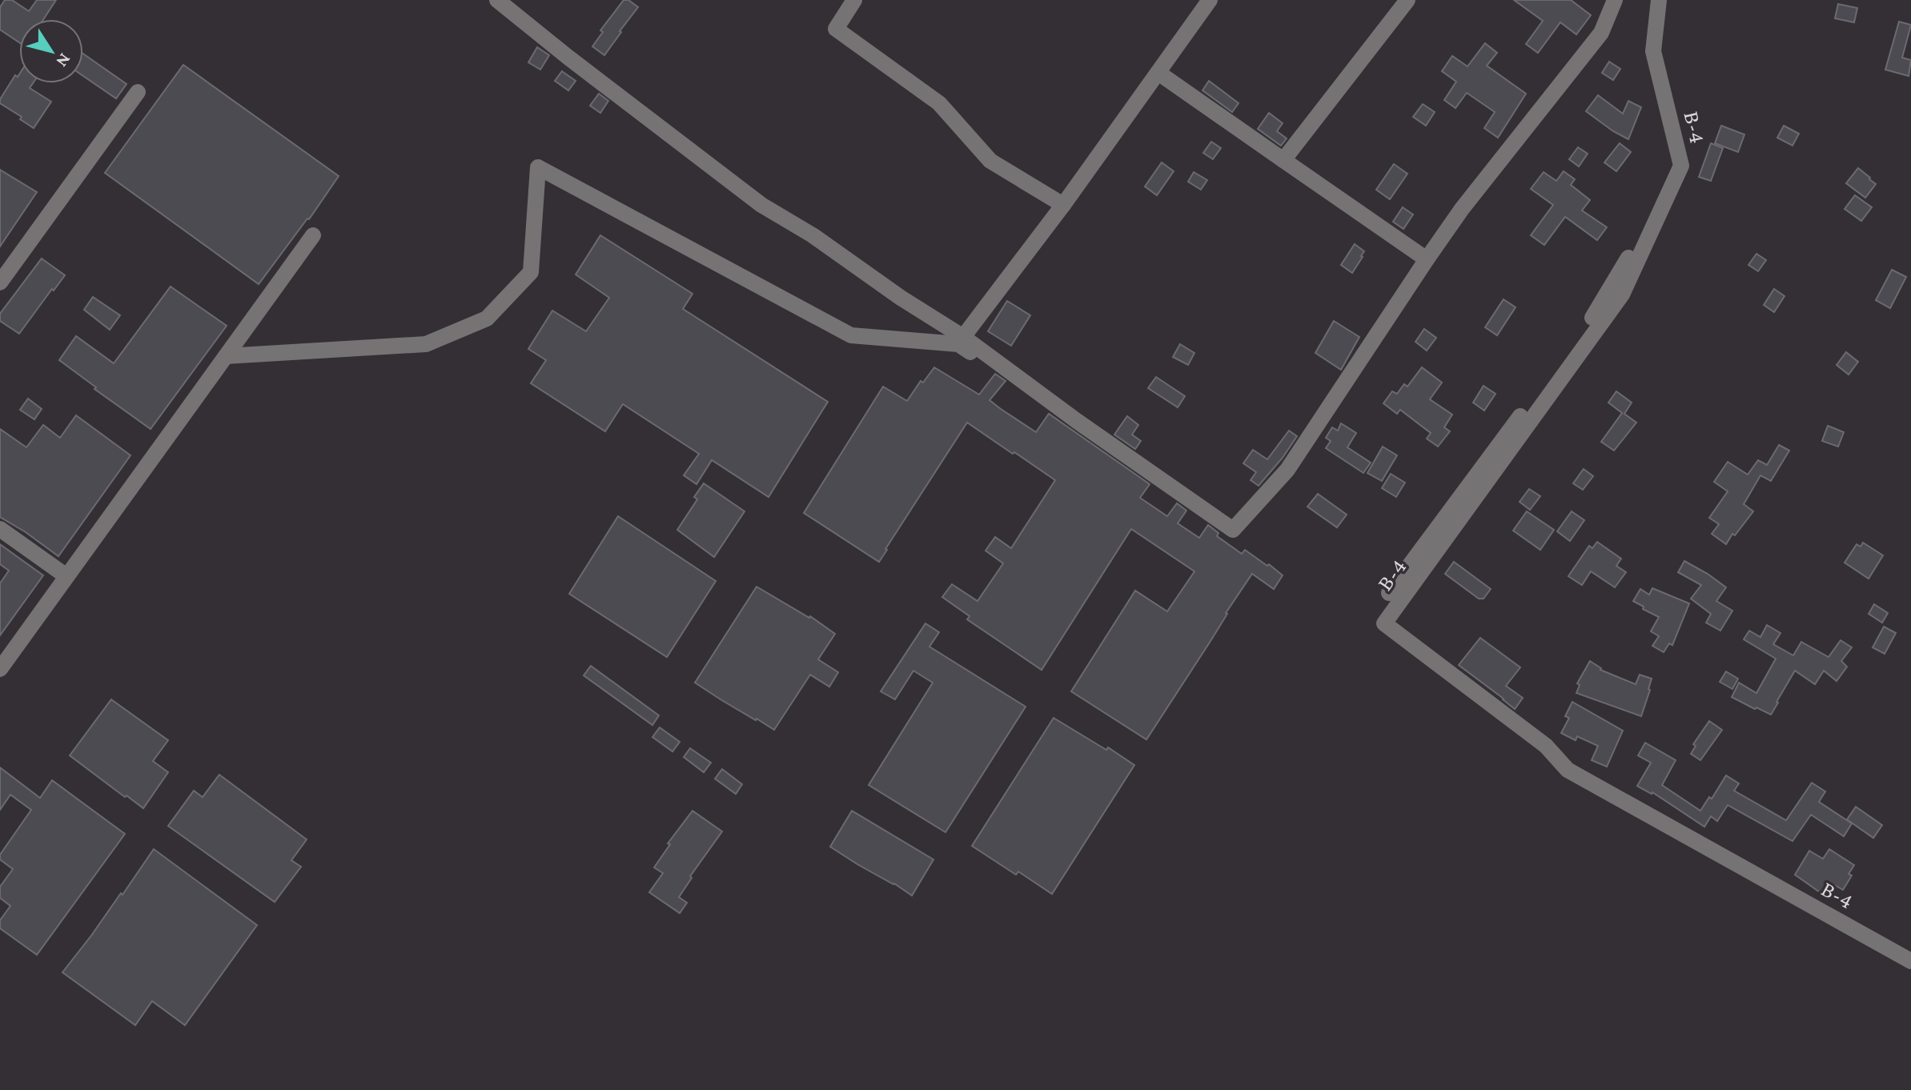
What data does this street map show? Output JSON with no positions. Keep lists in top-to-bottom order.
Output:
{
  "streets": {
    "street": ["B-4"]
  },
  "north": "bottom right"
}
